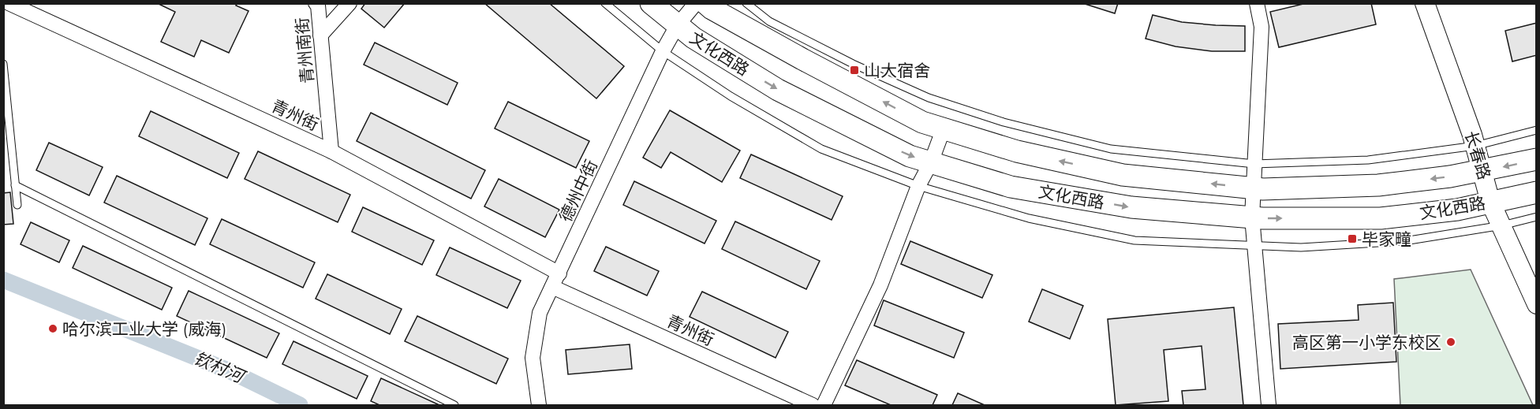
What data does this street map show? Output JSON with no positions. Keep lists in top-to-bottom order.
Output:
{
  "streets": {
    "main road": ["文化西路"],
    "street": [
      "青州南街",
      "青州街",
      "长春路",
      "德州中街"
    ]
  },
  "crossings": [
    ["青州南街", "青州街"],
    ["文化西路", "长春路"],
    ["文化西路", "德州中街"],
    ["青州街", "德州中街"]
  ],
  "water": ["钦村河"],
  "places": {
    "transit": ["山大宿舍", "毕家疃"],
    "other": ["哈尔滨工业大学 (威海)", "高区第一小学东校区"]
  }
}
